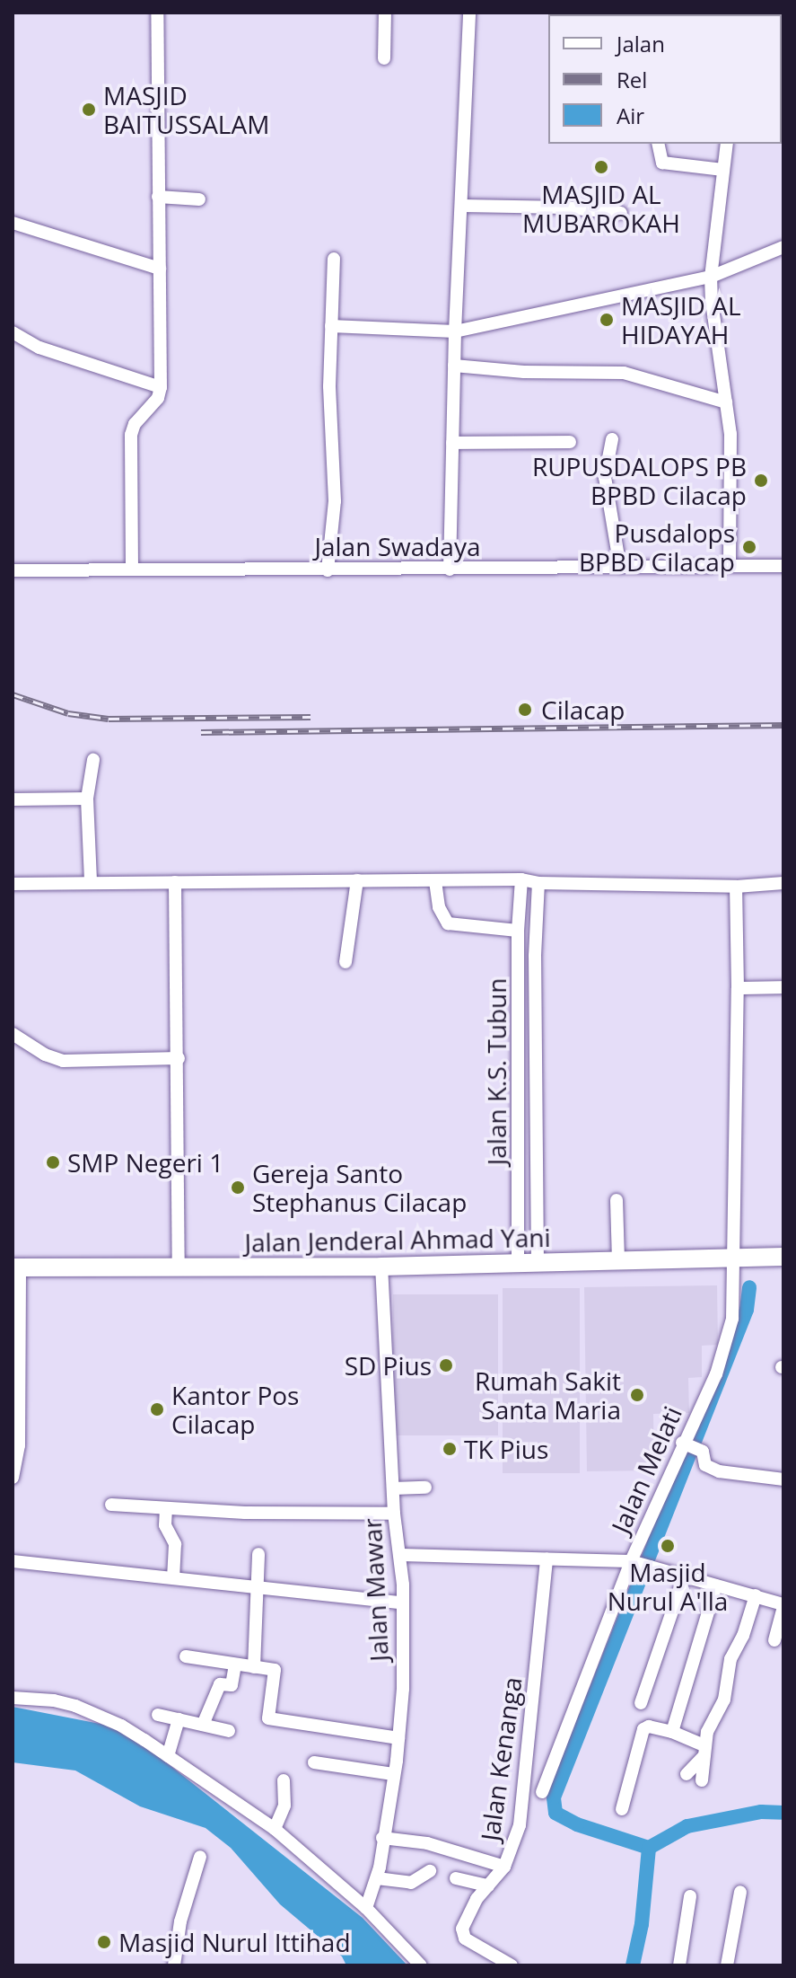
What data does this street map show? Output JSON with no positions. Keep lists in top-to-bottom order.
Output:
{
  "streets": {
    "main road": ["Jalan Jenderal Ahmad Yani"],
    "street": [
      "Jalan Swadaya",
      "Jalan K.S. Tubun",
      "Jalan Melati",
      "Jalan Mawar",
      "Jalan Kenanga"
    ]
  },
  "crossings": [
    ["Jalan K.S. Tubun", "Jalan Jenderal Ahmad Yani"],
    ["Jalan Jenderal Ahmad Yani", "Jalan Melati"],
    ["Jalan Jenderal Ahmad Yani", "Jalan Mawar"],
    ["Jalan Melati", "Jalan Mawar"],
    ["Jalan Melati", "Jalan Kenanga"]
  ],
  "places": [
    "MASJID BAITUSSALAM",
    "MASJID AL MUBAROKAH",
    "MASJID AL HIDAYAH",
    "RUPUSDALOPS PB BPBD Cilacap",
    "Pusdalops BPBD Cilacap",
    "Cilacap",
    "SMP Negeri 1",
    "Gereja Santo Stephanus Cilacap",
    "SD Pius",
    "Rumah Sakit Santa Maria",
    "Kantor Pos Cilacap",
    "TK Pius",
    "Masjid Nurul A'lla",
    "Masjid Nurul Ittihad"
  ],
  "legend": ["Jalan", "Rel", "Air"]
}
